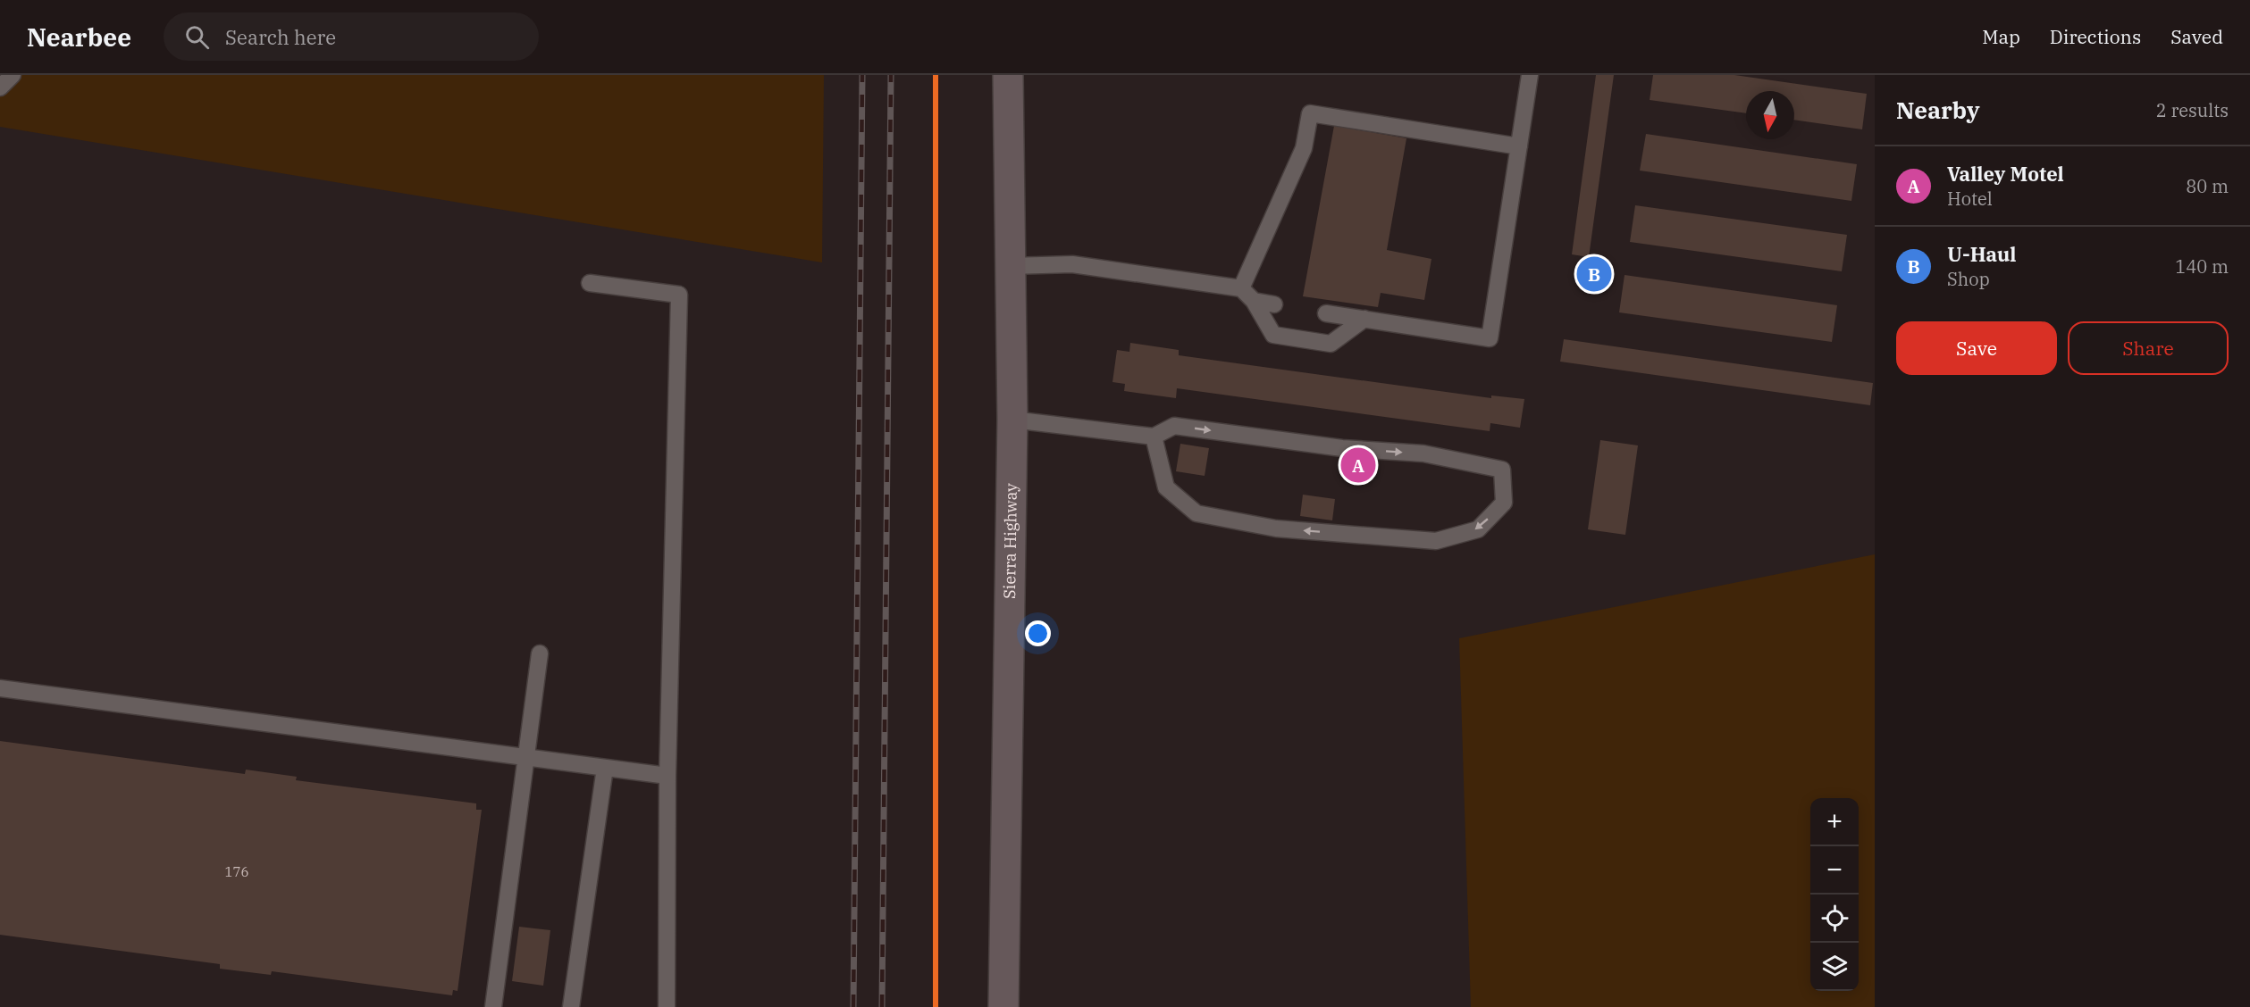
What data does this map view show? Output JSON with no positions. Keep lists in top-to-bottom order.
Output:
{
  "streets": {
    "main road": ["Sierra Highway"]
  },
  "house_numbers": ["176"],
  "north": "bottom",
  "page": {
    "header": "Nearbee",
    "search": "Search here",
    "nav": ["Map", "Directions", "Saved"],
    "heading": ["Nearby", "2 results"],
    "list": [
      {
        "mark": "A",
        "name": "Valley Motel",
        "note": "Hotel",
        "value": "80 m"
      },
      {
        "mark": "B",
        "name": "U-Haul",
        "note": "Shop",
        "value": "140 m"
      }
    ],
    "pins": ["B", "A"],
    "buttons": ["Save", "Share"],
    "map_buttons": ["+", "−"]
  }
}
